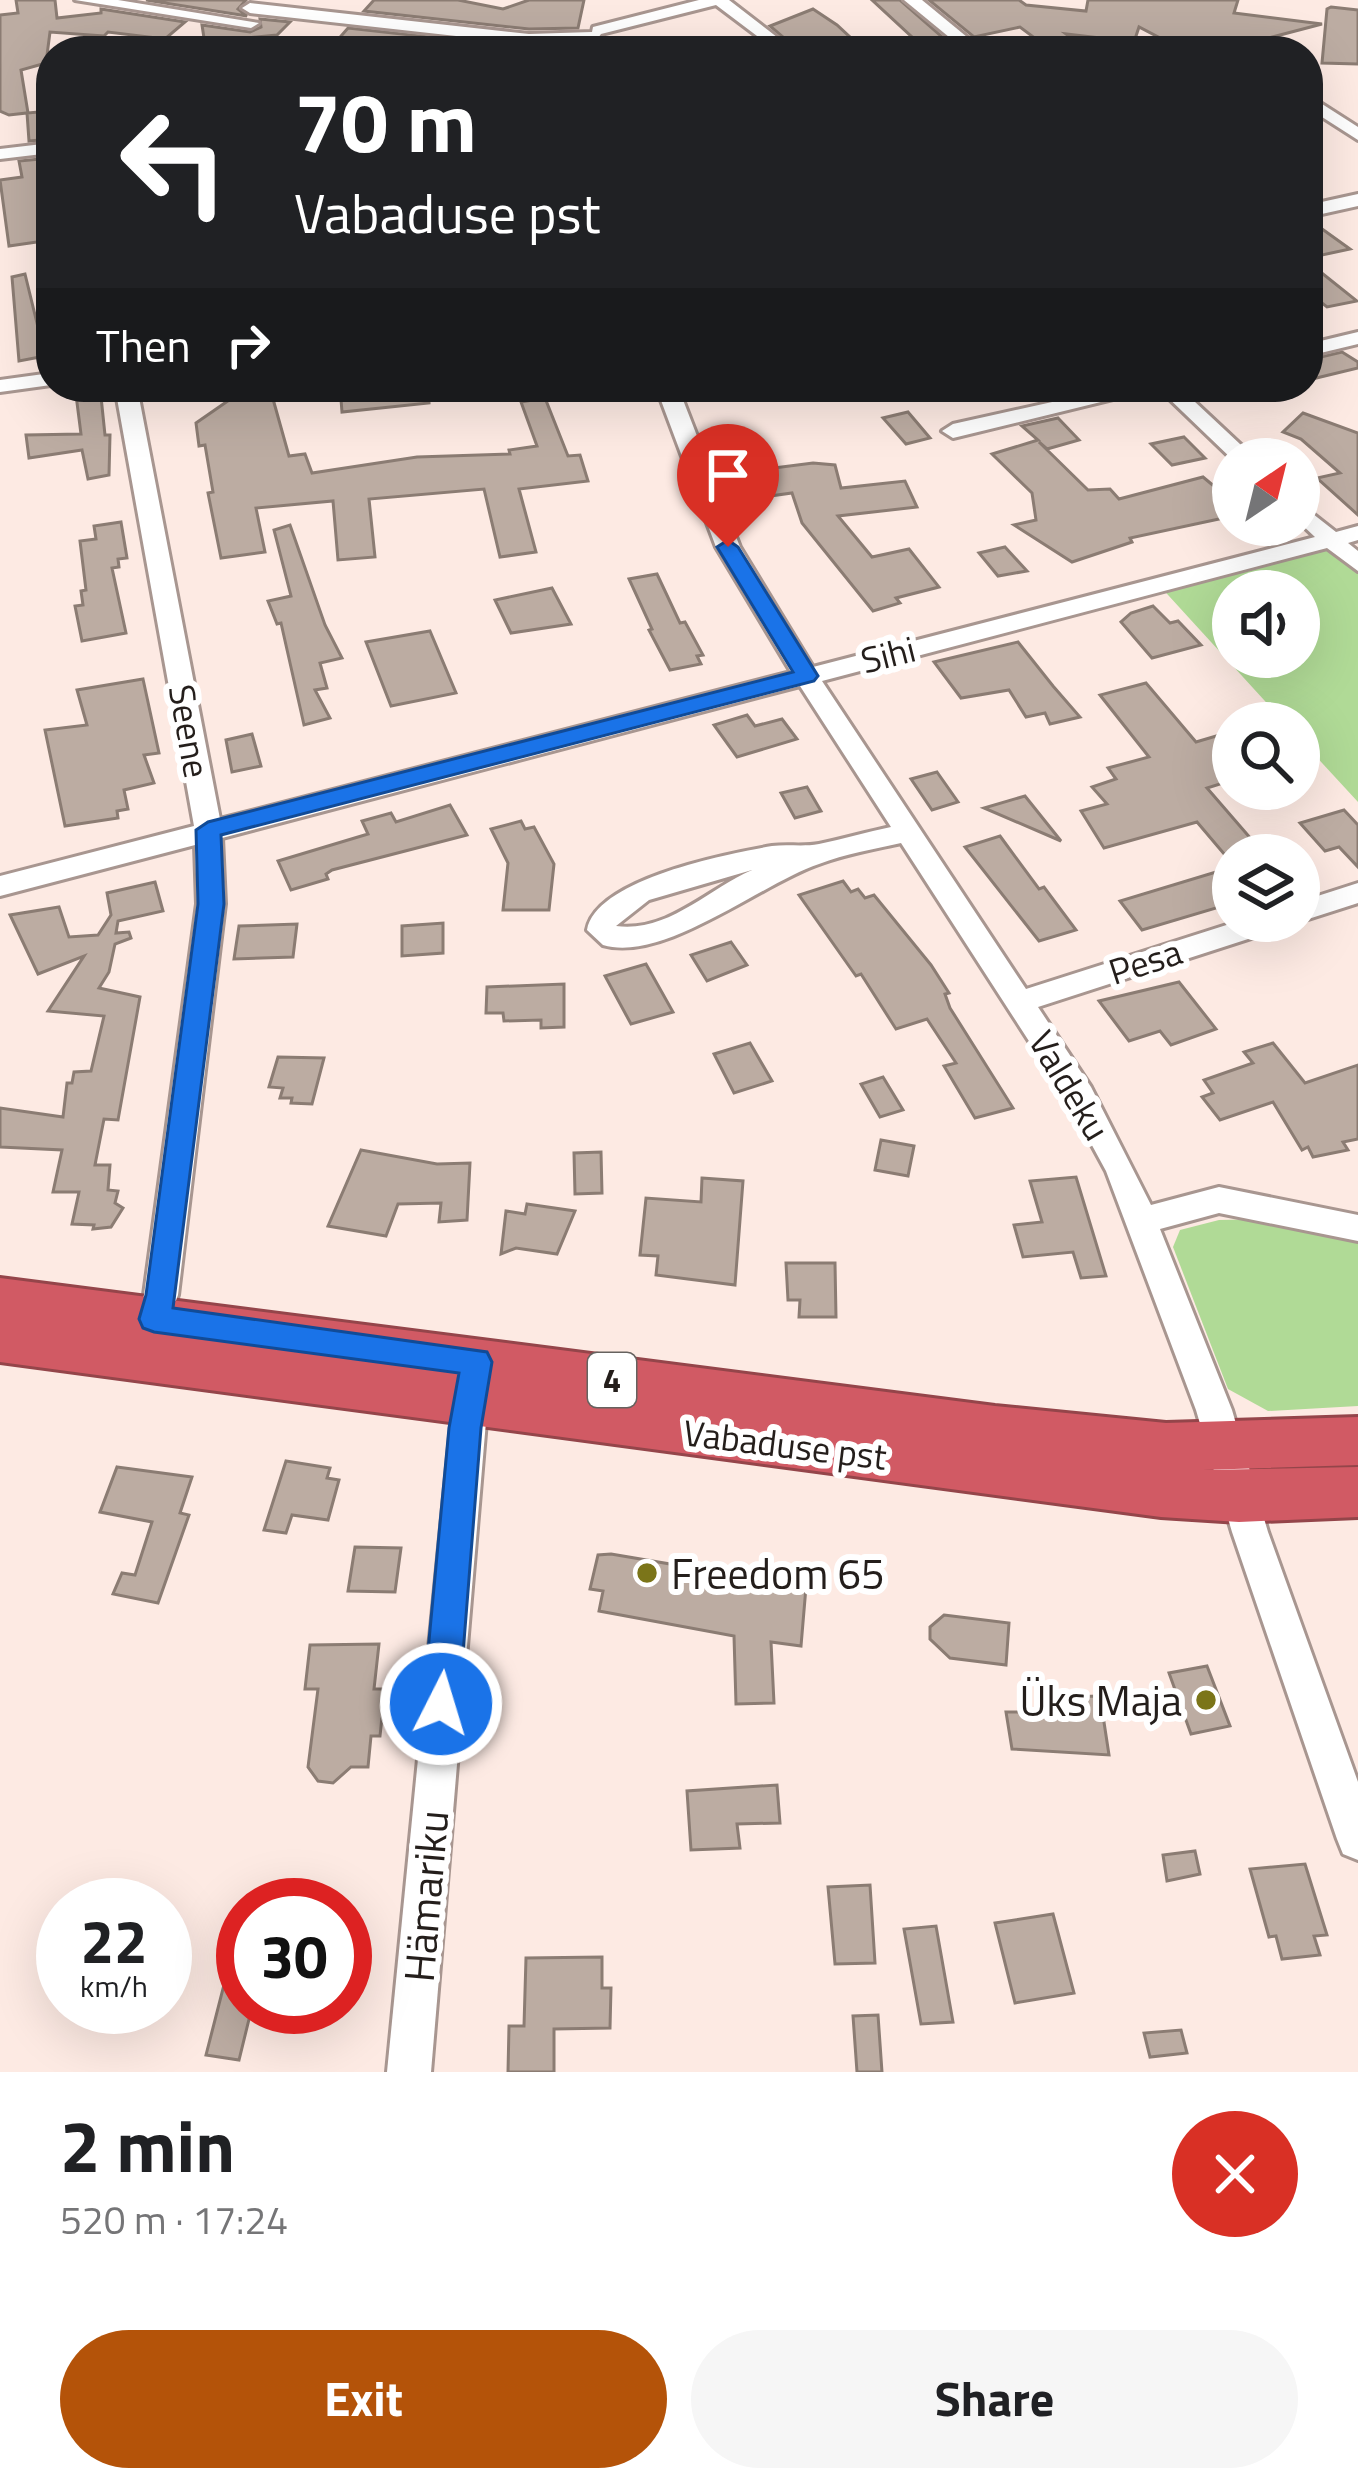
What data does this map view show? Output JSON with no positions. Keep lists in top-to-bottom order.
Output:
{
  "streets": {
    "highway": ["4", "Vabaduse pst"],
    "street": [
      "Sihi",
      "Seene",
      "Pesa",
      "Valdeku",
      "Hämariku"
    ]
  },
  "crossings": [
    ["Sihi", "Seene"],
    ["Sihi", "Valdeku"],
    ["Seene", "Vabaduse pst"],
    ["Pesa", "Valdeku"],
    ["Valdeku", "Vabaduse pst"],
    ["Vabaduse pst", "Hämariku"]
  ],
  "places": ["Freedom 65", "Üks Maja"],
  "north": "top right",
  "page": {
    "turn": ["70 m", "Vabaduse pst"],
    "then": "Then",
    "speed": "22 km/h",
    "limit": "30",
    "heading": ["2 min", "520 m · 17:24"],
    "buttons": ["Exit", "Share"]
  }
}
